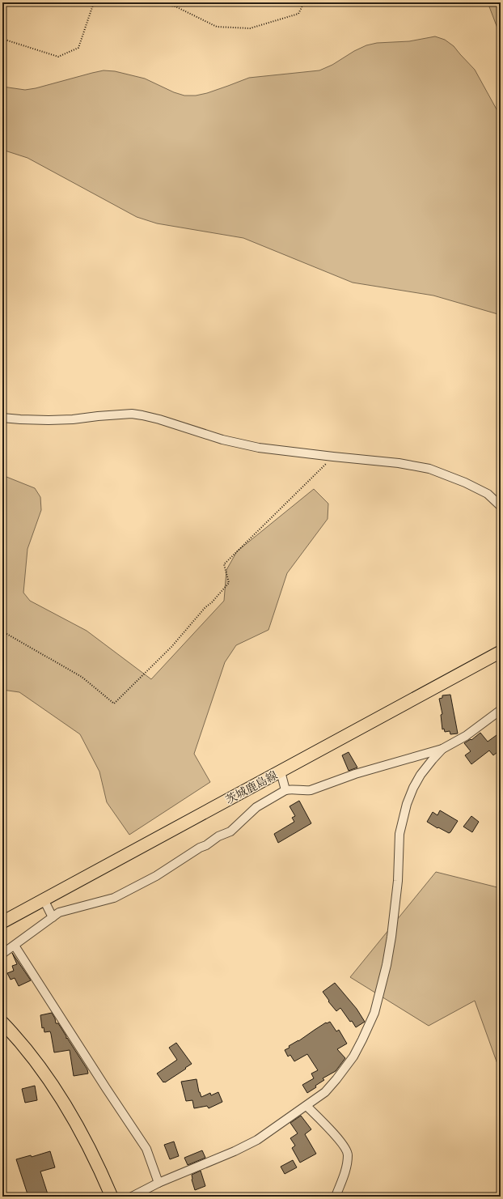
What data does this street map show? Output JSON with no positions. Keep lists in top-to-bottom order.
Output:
{
  "streets": {
    "main road": ["茨城鹿島線"]
  }
}
